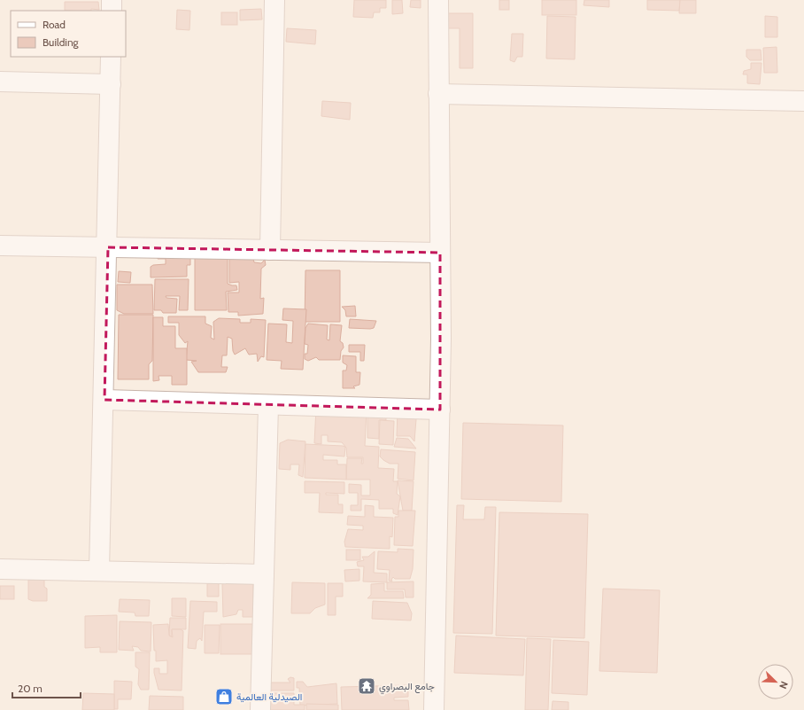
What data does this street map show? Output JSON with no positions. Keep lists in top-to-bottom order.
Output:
{
  "places": {
    "temple": ["جامع البصراوي"],
    "shop": ["الصيدلية العالمية"]
  },
  "legend": ["Road", "Building"],
  "scale_bar": "20 m",
  "north": "bottom right"
}
